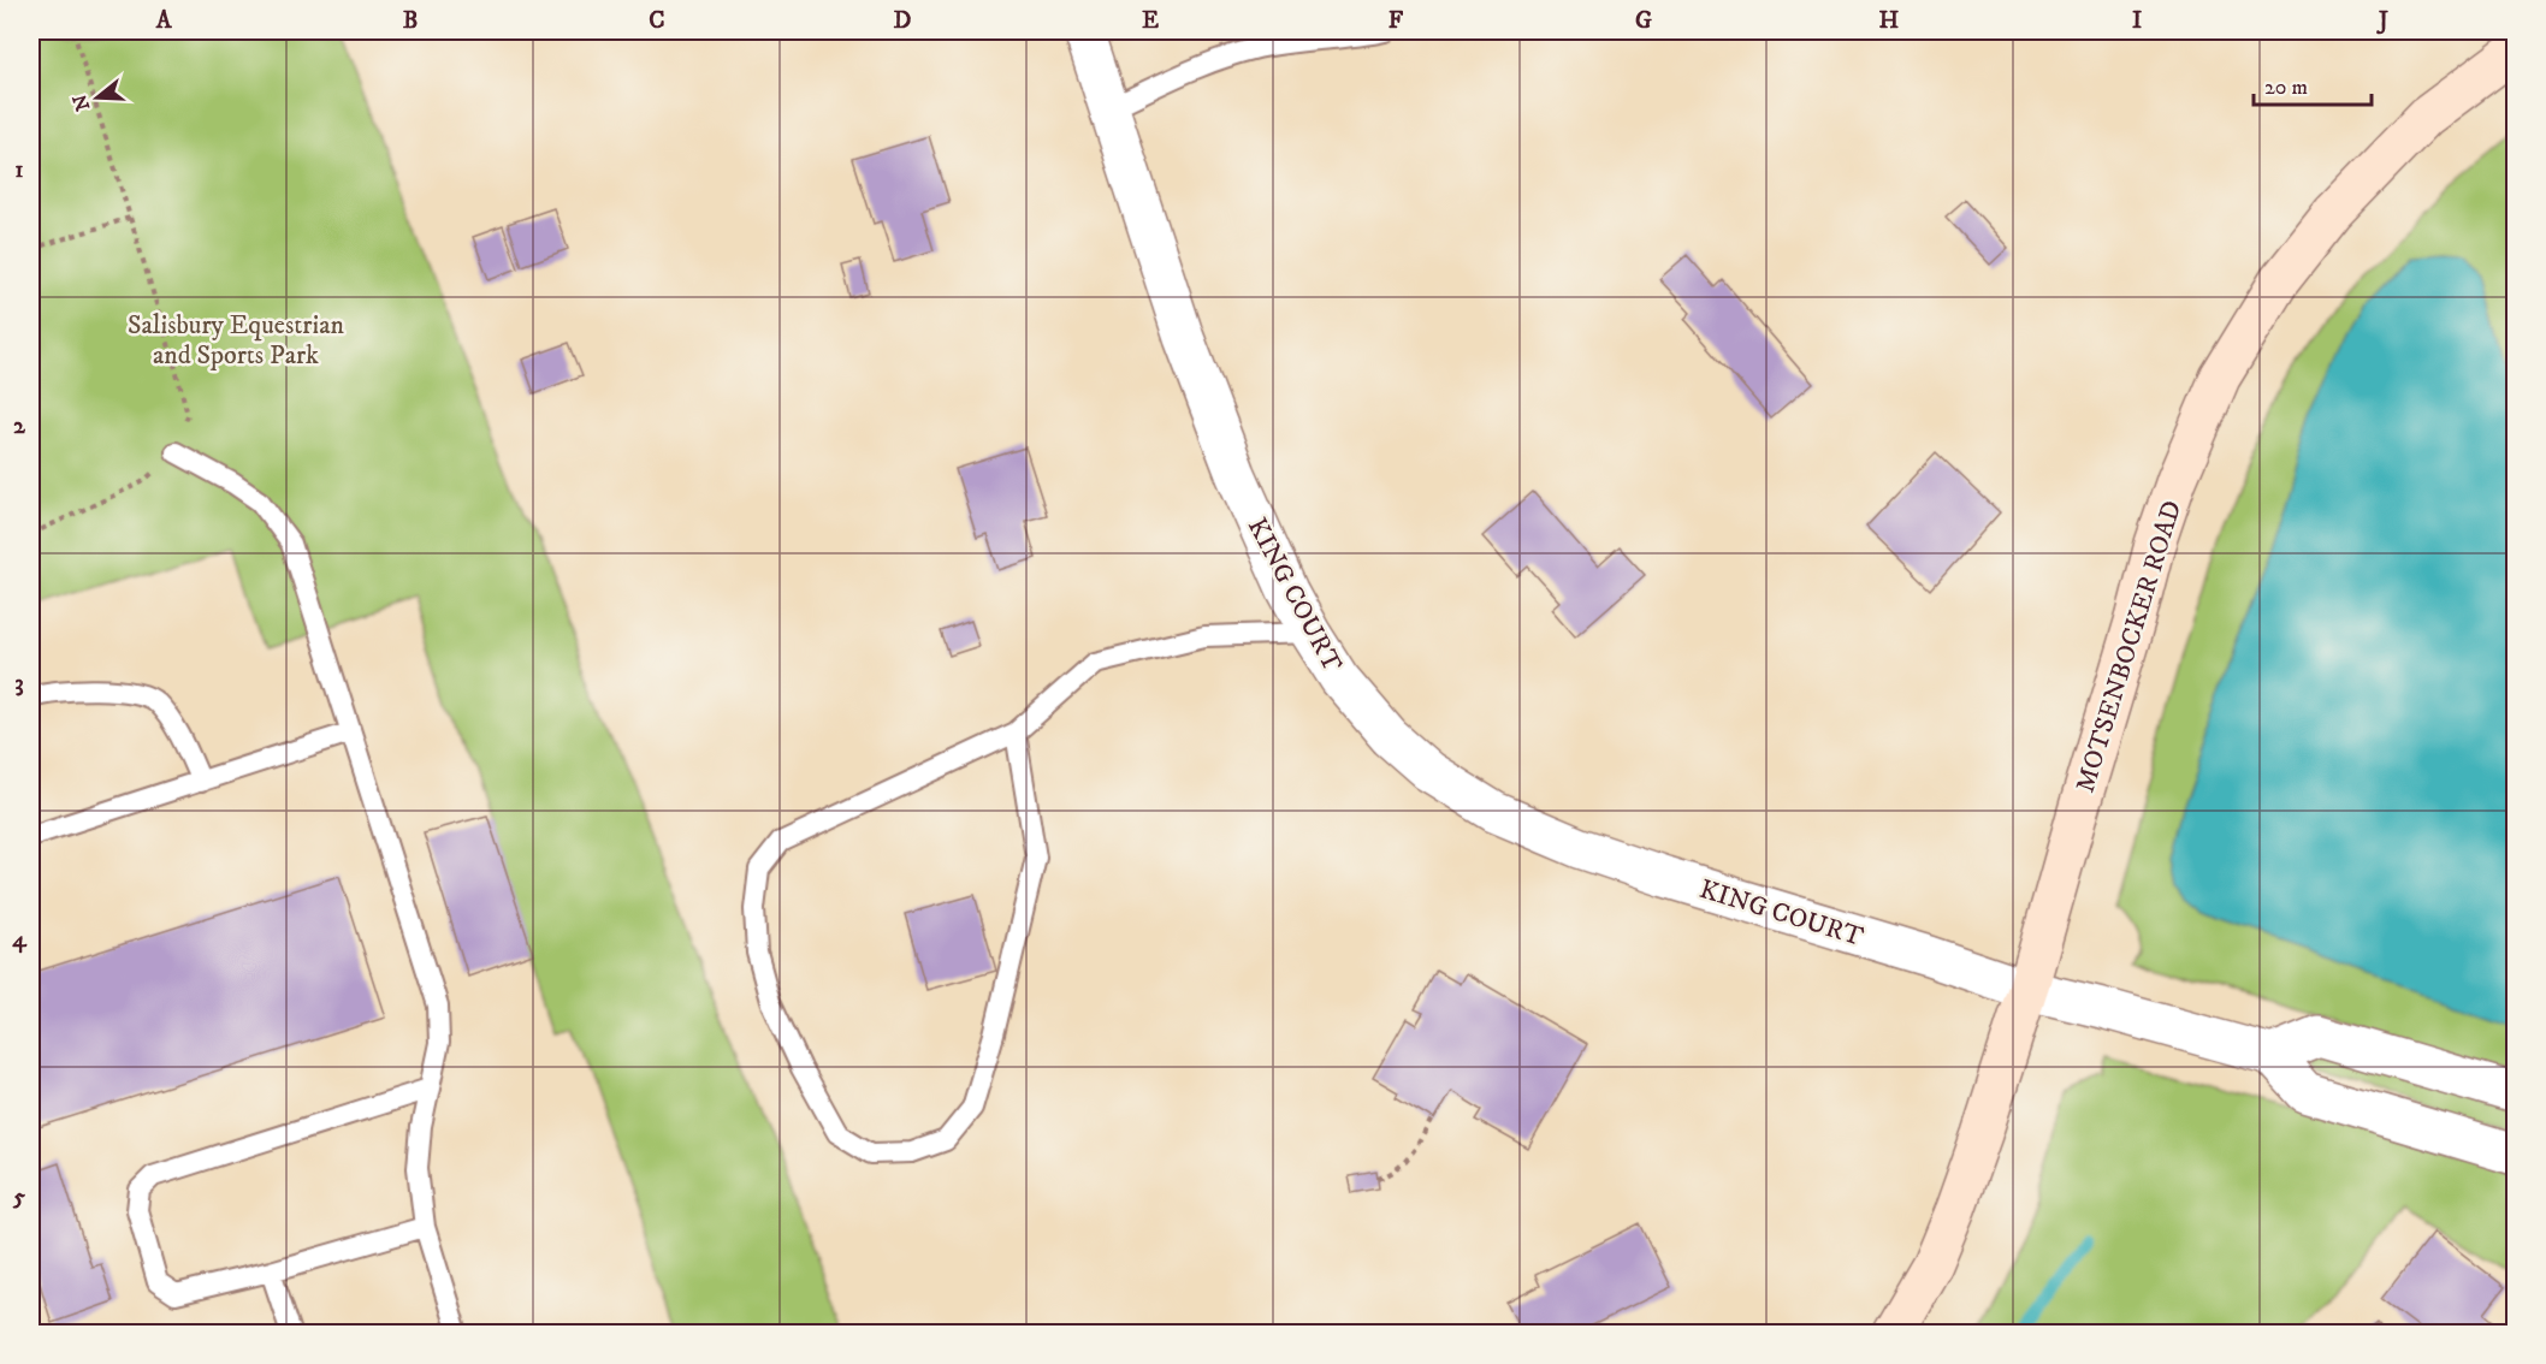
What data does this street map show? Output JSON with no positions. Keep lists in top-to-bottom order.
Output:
{
  "streets": {
    "main road": ["MOTSENBOCKER ROAD"],
    "street": ["KING COURT"]
  },
  "crossings": [
    ["KING COURT", "MOTSENBOCKER ROAD"]
  ],
  "parks": ["Salisbury Equestrian and Sports Park"],
  "scale_bar": "20 m",
  "north": "left",
  "grid": {
    "columns": [
      "A",
      "B",
      "C",
      "D",
      "E",
      "F",
      "G",
      "H",
      "I",
      "J"
    ],
    "rows": [
      "1",
      "2",
      "3",
      "4",
      "5"
    ]
  }
}
